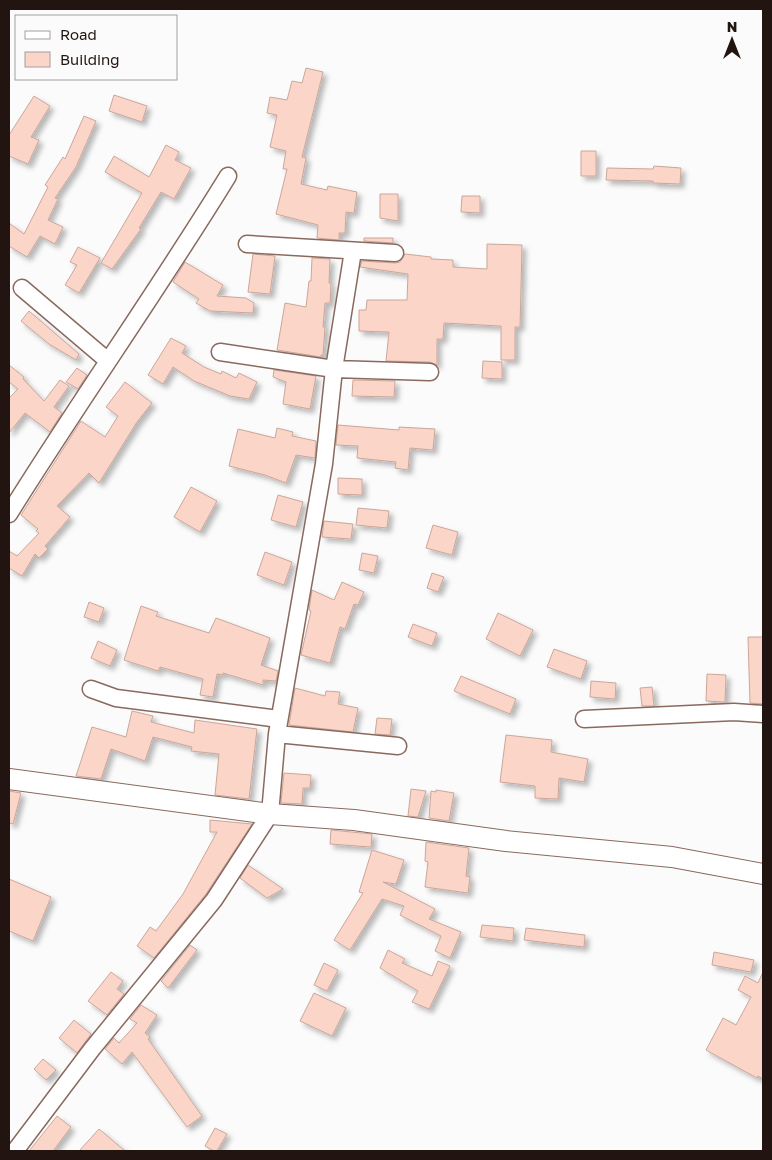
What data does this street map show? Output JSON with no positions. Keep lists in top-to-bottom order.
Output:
{
  "legend": ["Road", "Building"],
  "north": "top"
}
